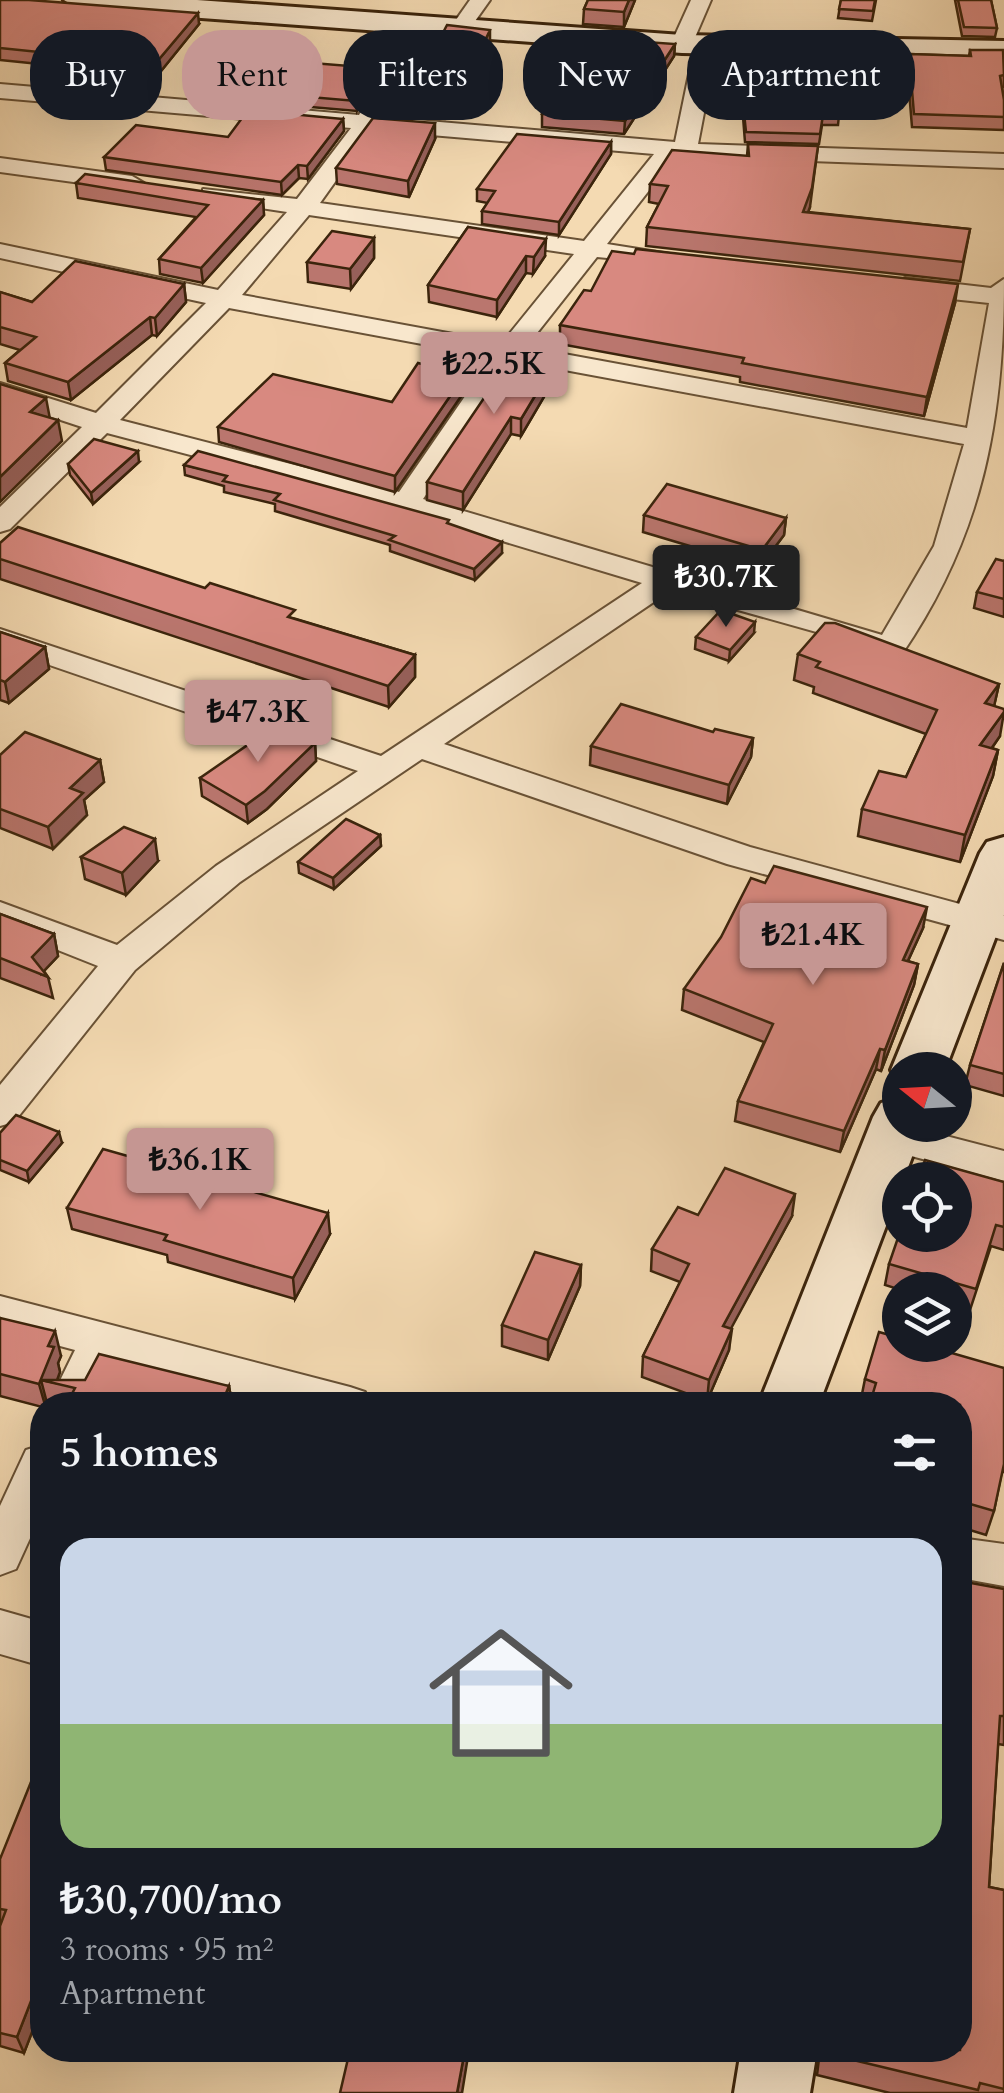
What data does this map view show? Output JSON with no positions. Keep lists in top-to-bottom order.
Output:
{
  "north": "left",
  "page": {
    "chip": [
      "Buy",
      "Rent",
      "Filters",
      "New",
      "Apartment"
    ],
    "price": [
      "₺22.5K",
      "₺30.7K",
      "₺47.3K",
      "₺21.4K",
      "₺36.1K"
    ],
    "heading": "5 homes",
    "list": [
      {
        "name": "₺30,700/mo",
        "note": "3 rooms · 95 m² · Apartment"
      }
    ]
  }
}
